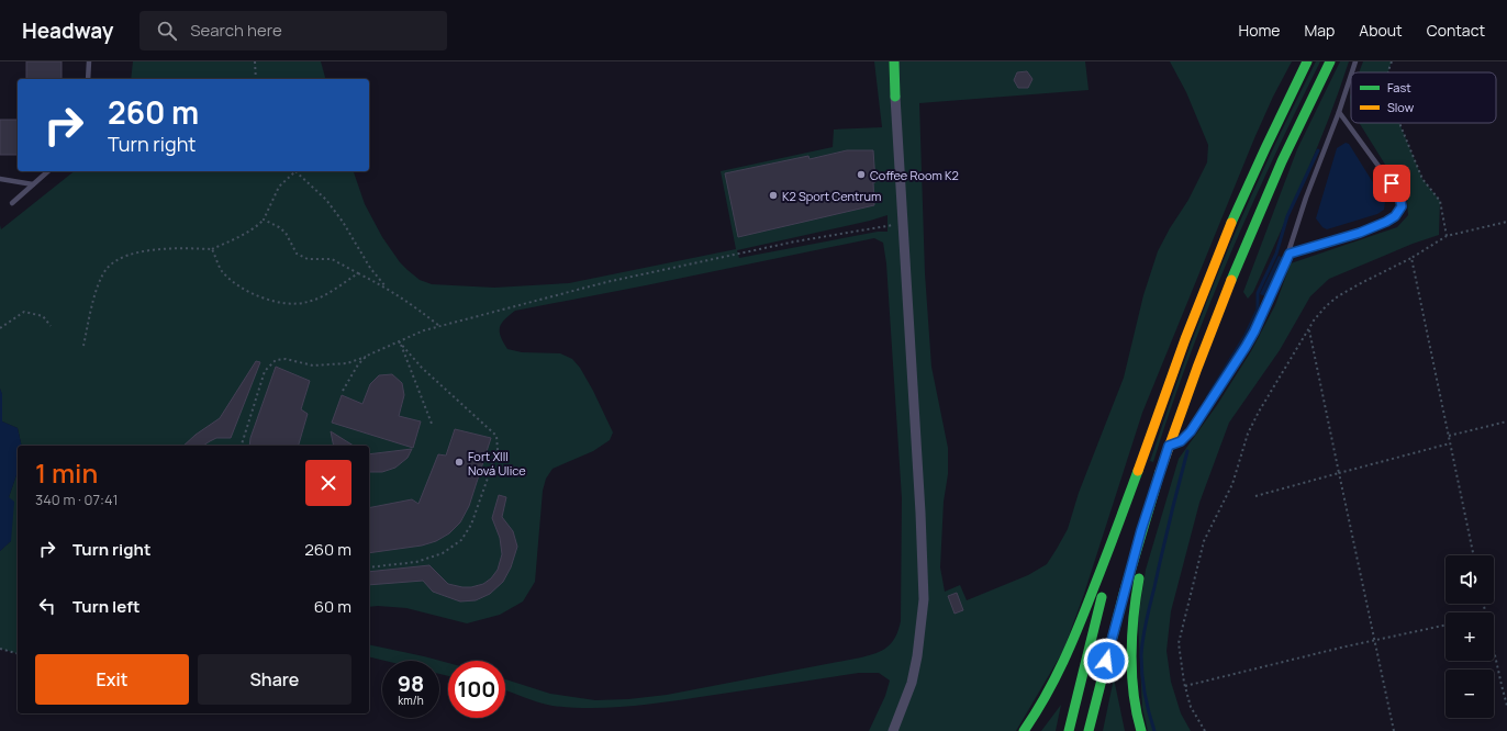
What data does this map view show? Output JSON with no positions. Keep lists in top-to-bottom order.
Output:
{
  "places": ["Coffee Room K2", "K2 Sport Centrum", "Fort XIII Nová Ulice"],
  "legend": ["Fast", "Slow"],
  "page": {
    "header": "Headway",
    "search": "Search here",
    "nav": [
      "Home",
      "Map",
      "About",
      "Contact"
    ],
    "turn": ["260 m", "Turn right"],
    "heading": ["1 min", "340 m · 07:41"],
    "list": [
      {
        "name": "Turn right",
        "value": "260 m"
      },
      {
        "name": "Turn left",
        "value": "60 m"
      }
    ],
    "map_buttons": ["+", "−"],
    "buttons": ["Exit", "Share"],
    "speed": "98 km/h",
    "limit": "100"
  }
}
